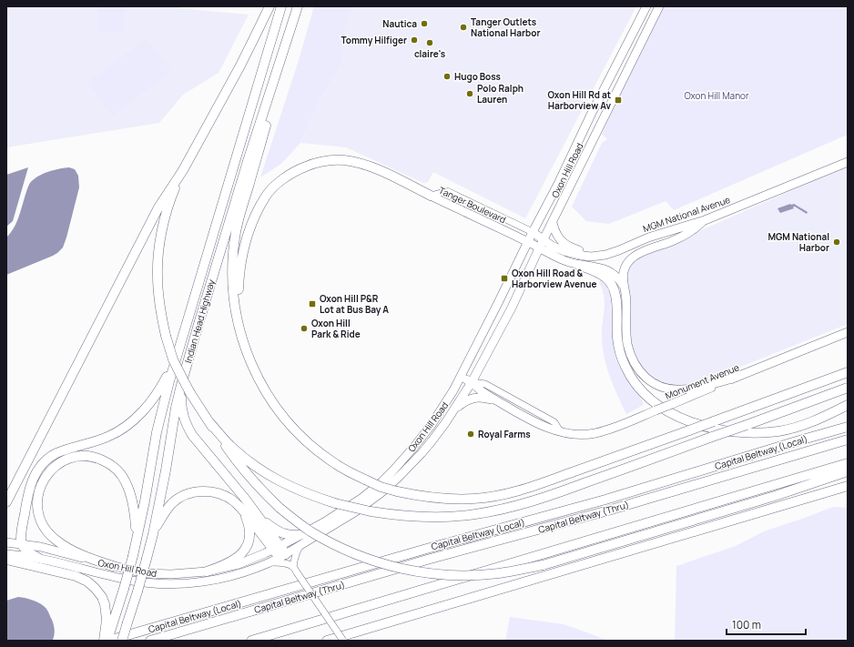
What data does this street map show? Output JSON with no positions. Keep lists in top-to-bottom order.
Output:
{
  "streets": {
    "highway": ["Indian Head Highway", "Capital Beltway (Local)", "Capital Beltway (Thru)"],
    "main road": [
      "Oxon Hill Road",
      "Tanger Boulevard",
      "MGM National Avenue",
      "Monument Avenue"
    ]
  },
  "crossings": [
    ["Oxon Hill Road", "Tanger Boulevard"],
    ["Oxon Hill Road", "MGM National Avenue"],
    ["Oxon Hill Road", "Monument Avenue"],
    ["Tanger Boulevard", "MGM National Avenue"],
    ["Indian Head Highway", "Capital Beltway (Local)"]
  ],
  "parks": ["Oxon Hill Manor"],
  "places": {
    "other": [
      "Nautica",
      "Tanger Outlets National Harbor",
      "Tommy Hilfiger",
      "claire's",
      "Hugo Boss",
      "Polo Ralph Lauren",
      "MGM National Harbor",
      "Oxon Hill Park & Ride",
      "Royal Farms"
    ],
    "transit": ["Oxon Hill Rd at Harborview Av", "Oxon Hill Road & Harborview Avenue", "Oxon Hill P&R Lot at Bus Bay A"]
  },
  "scale_bar": "100 m"
}
